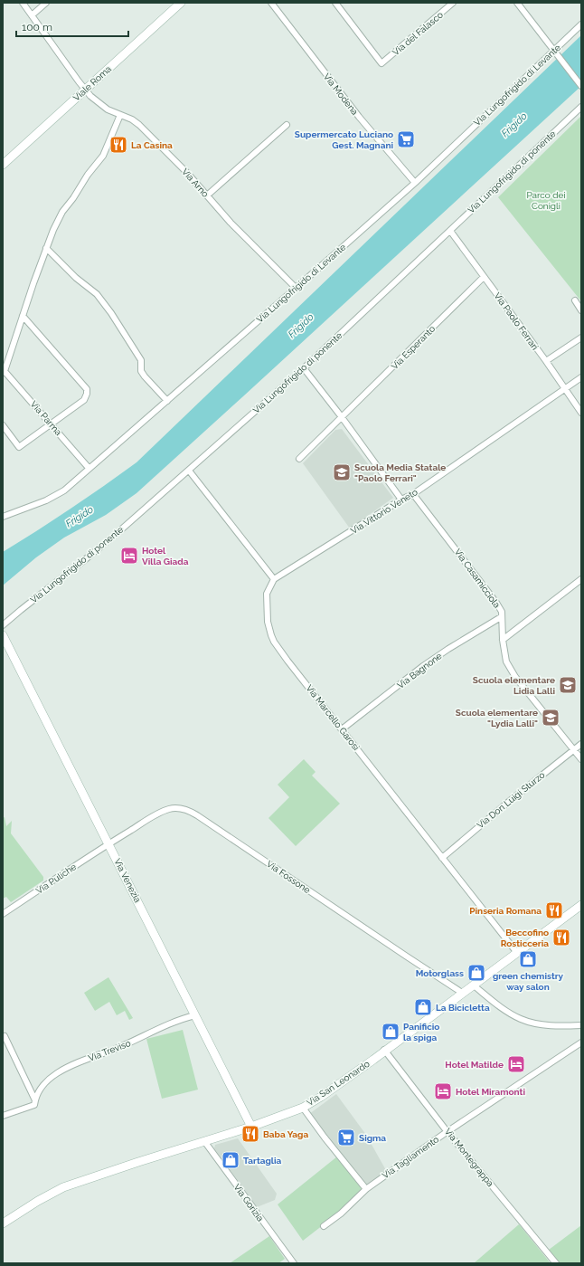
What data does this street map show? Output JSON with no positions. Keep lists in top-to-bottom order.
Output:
{
  "streets": {
    "main road": ["Viale Roma", "Via Venezia", "Via San Leonardo"],
    "street": [
      "Via del Falasco",
      "Via Lungofrigido di Levante",
      "Via Modena",
      "Via Lungofrigido di ponente",
      "Via Arno",
      "Via Paolo Ferrari",
      "Via Esperanto",
      "Via Parma",
      "Via Vittorio Veneto",
      "Via Casamicciola",
      "Via Bagnone",
      "Via Marcello Garosi",
      "Via Don Luigi Sturzo",
      "Via Fossone",
      "Via Puliche",
      "Via Treviso",
      "Via Tagliamento",
      "Via Montegrappa",
      "Via Gorizia"
    ]
  },
  "crossings": [
    ["Viale Roma", "Via Arno"],
    ["Via Lungofrigido di Levante", "Via Modena"],
    ["Via Lungofrigido di Levante", "Via Arno"],
    ["Via Lungofrigido di Levante", "Via Parma"],
    ["Via Lungofrigido di ponente", "Via Paolo Ferrari"],
    ["Via Paolo Ferrari", "Via Esperanto"],
    ["Via Paolo Ferrari", "Via Vittorio Veneto"],
    ["Via Vittorio Veneto", "Via Casamicciola"],
    ["Via Vittorio Veneto", "Via Marcello Garosi"],
    ["Via Casamicciola", "Via Bagnone"],
    ["Via Casamicciola", "Via Don Luigi Sturzo"],
    ["Via Bagnone", "Via Marcello Garosi"],
    ["Via Marcello Garosi", "Via Don Luigi Sturzo"],
    ["Via Marcello Garosi", "Via San Leonardo"],
    ["Via Fossone", "Via Puliche"],
    ["Via Fossone", "Via Venezia"],
    ["Via Fossone", "Via San Leonardo"],
    ["Via Puliche", "Via Venezia"],
    ["Via Venezia", "Via Treviso"],
    ["Via Venezia", "Via San Leonardo"],
    ["Via San Leonardo", "Via Montegrappa"],
    ["Via San Leonardo", "Via Gorizia"],
    ["Via Tagliamento", "Via Montegrappa"]
  ],
  "water": ["Frigido"],
  "parks": ["Parco dei Conigli"],
  "places": {
    "supermarket": ["Supermercato Luciano Gest. Magnani", "Sigma"],
    "restaurant": [
      "La Casina",
      "Pinseria Romana",
      "Beccofino Rosticceria",
      "Baba Yaga"
    ],
    "school or university": ["Scuola Media Statale \"Paolo Ferrari\"", "Scuola elementare Lidia Lalli", "Scuola elementare \"Lydia Lalli\""],
    "hotel": ["Hotel Villa Giada", "Hotel Matilde", "Hotel Miramonti"],
    "shop": [
      "green chemistry way salon",
      "Motorglass",
      "La Bicicletta",
      "Panificio la spiga",
      "Tartaglia"
    ]
  },
  "scale_bar": "100 m"
}
